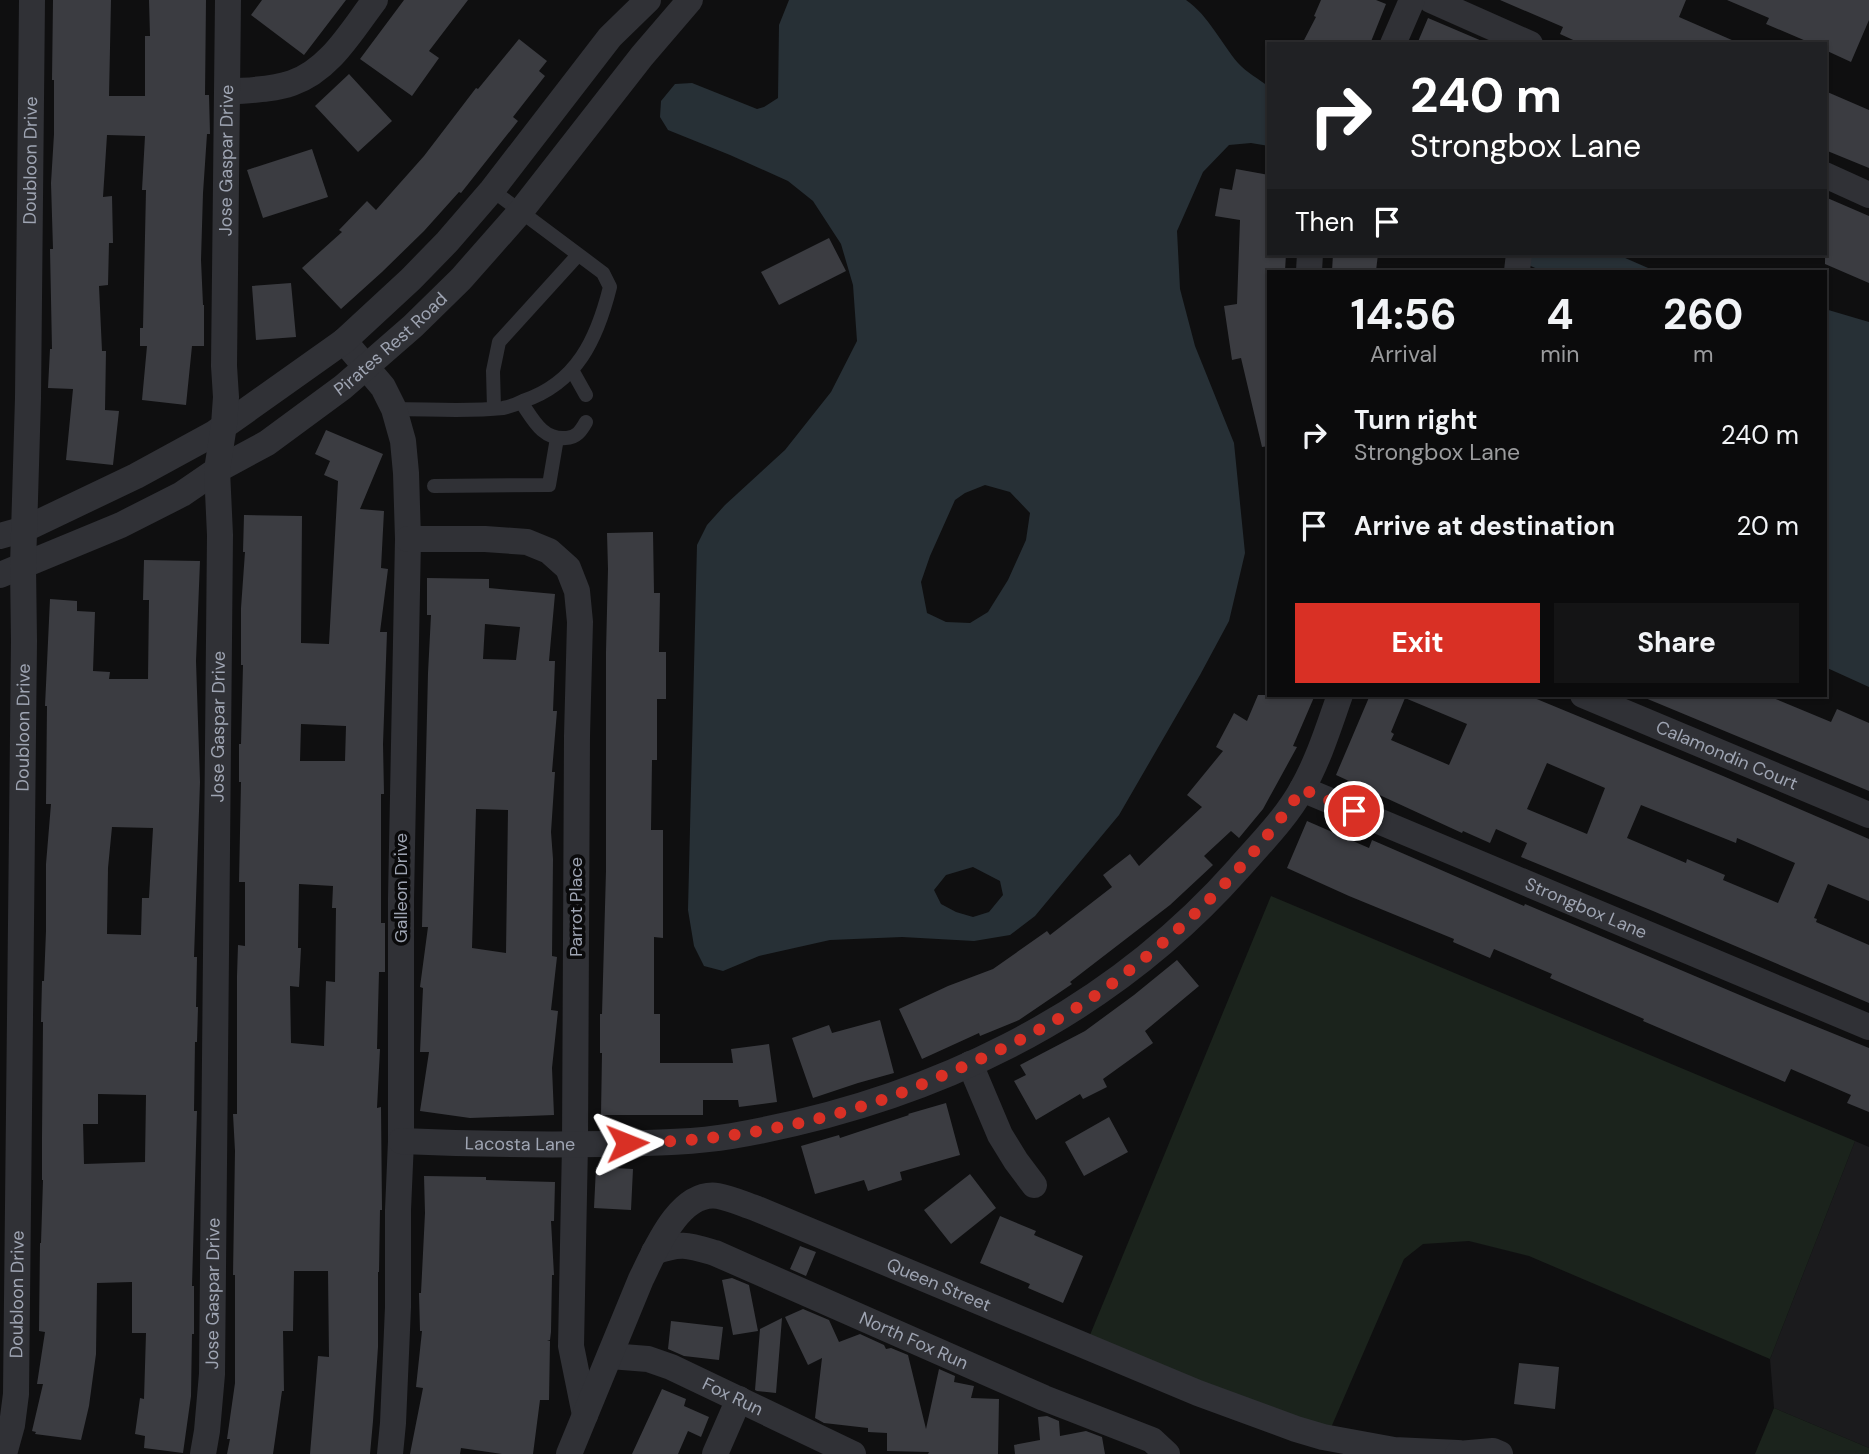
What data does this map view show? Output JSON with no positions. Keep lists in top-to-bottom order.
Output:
{
  "streets": {
    "street": [
      "Doubloon Drive",
      "Jose Gaspar Drive",
      "Pirates Rest Road",
      "Calamondin Court",
      "Galleon Drive",
      "Parrot Place",
      "Strongbox Lane",
      "Lacosta Lane",
      "Queen Street",
      "North Fox Run",
      "Fox Run"
    ]
  },
  "crossings": [
    ["Doubloon Drive", "Pirates Rest Road"],
    ["Jose Gaspar Drive", "Pirates Rest Road"],
    ["Pirates Rest Road", "Galleon Drive"],
    ["Galleon Drive", "Parrot Place"],
    ["Galleon Drive", "Lacosta Lane"],
    ["Parrot Place", "Lacosta Lane"],
    ["Parrot Place", "Queen Street"],
    ["Strongbox Lane", "Lacosta Lane"],
    ["Queen Street", "North Fox Run"],
    ["Queen Street", "Fox Run"]
  ],
  "page": {
    "turn": ["240 m", "Strongbox Lane"],
    "then": "Then",
    "eta": [
      "14:56",
      "Arrival",
      "4",
      "min",
      "260",
      "m"
    ],
    "list": [
      {
        "name": "Turn right",
        "note": "Strongbox Lane",
        "value": "240 m"
      },
      {
        "name": "Arrive at destination",
        "value": "20 m"
      }
    ],
    "buttons": ["Exit", "Share"]
  }
}
